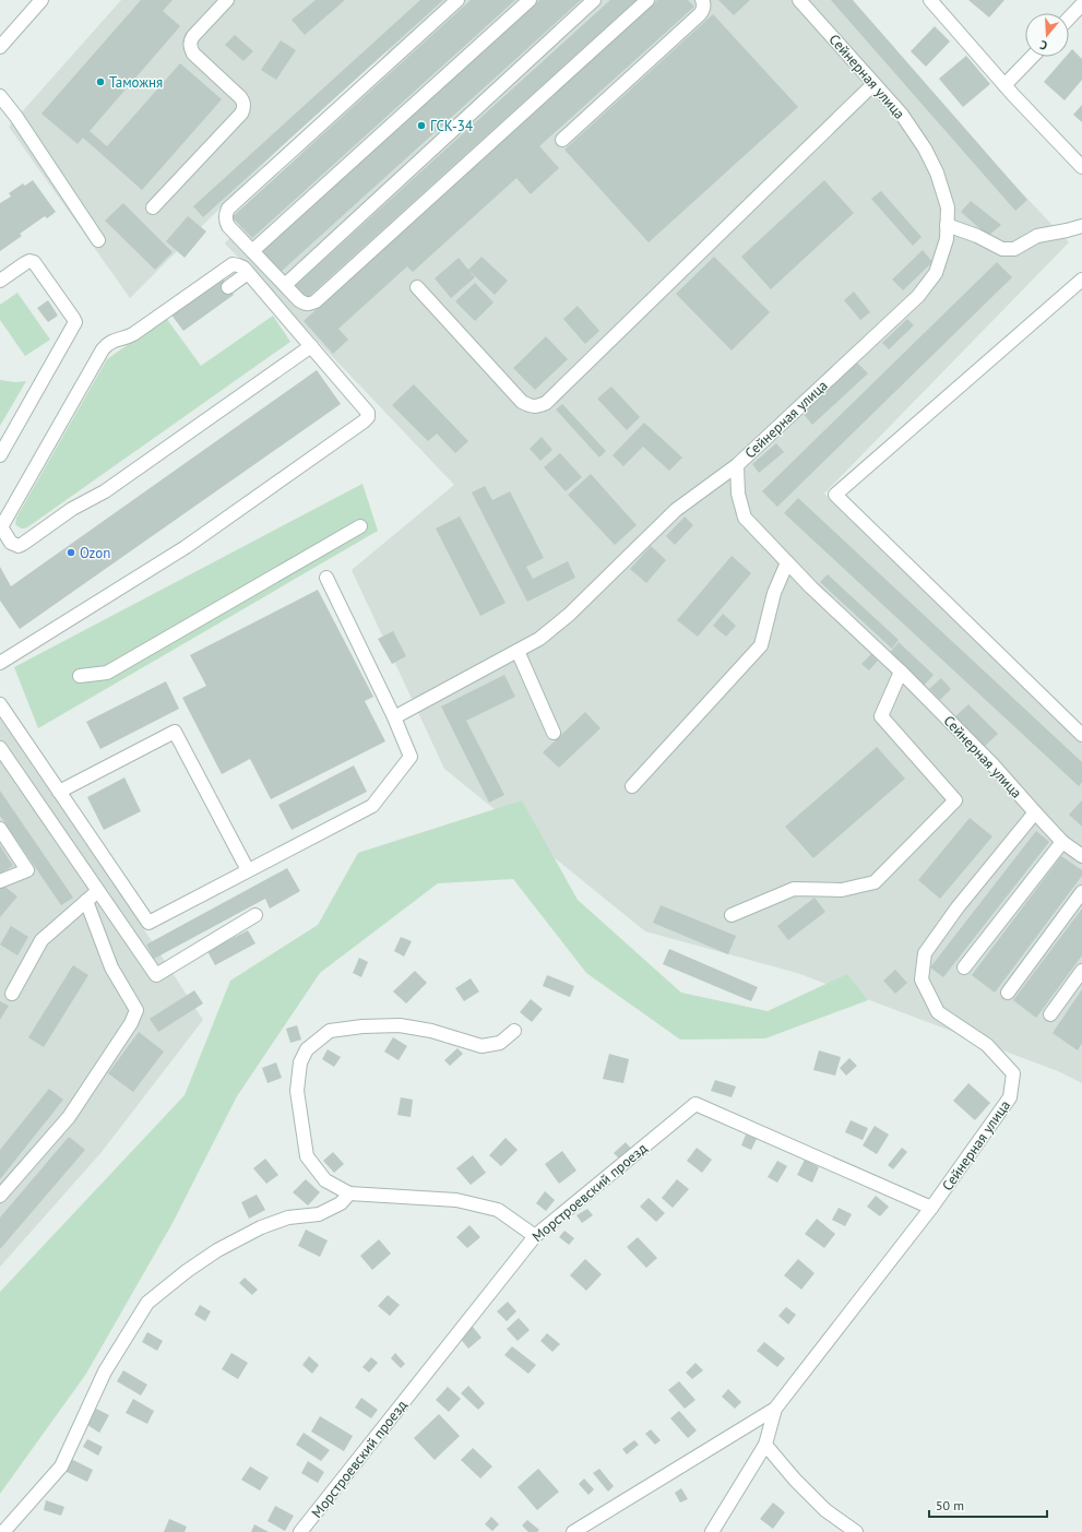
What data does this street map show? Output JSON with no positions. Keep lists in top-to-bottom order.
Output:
{
  "streets": {
    "street": ["Сейнерная улица", "Морстроевский проезд"]
  },
  "crossings": [
    ["Сейнерная улица", "Морстроевский проезд"]
  ],
  "places": ["Таможня", "ГСК-34", "Ozon"],
  "scale_bar": "50 m",
  "north": "bottom"
}
